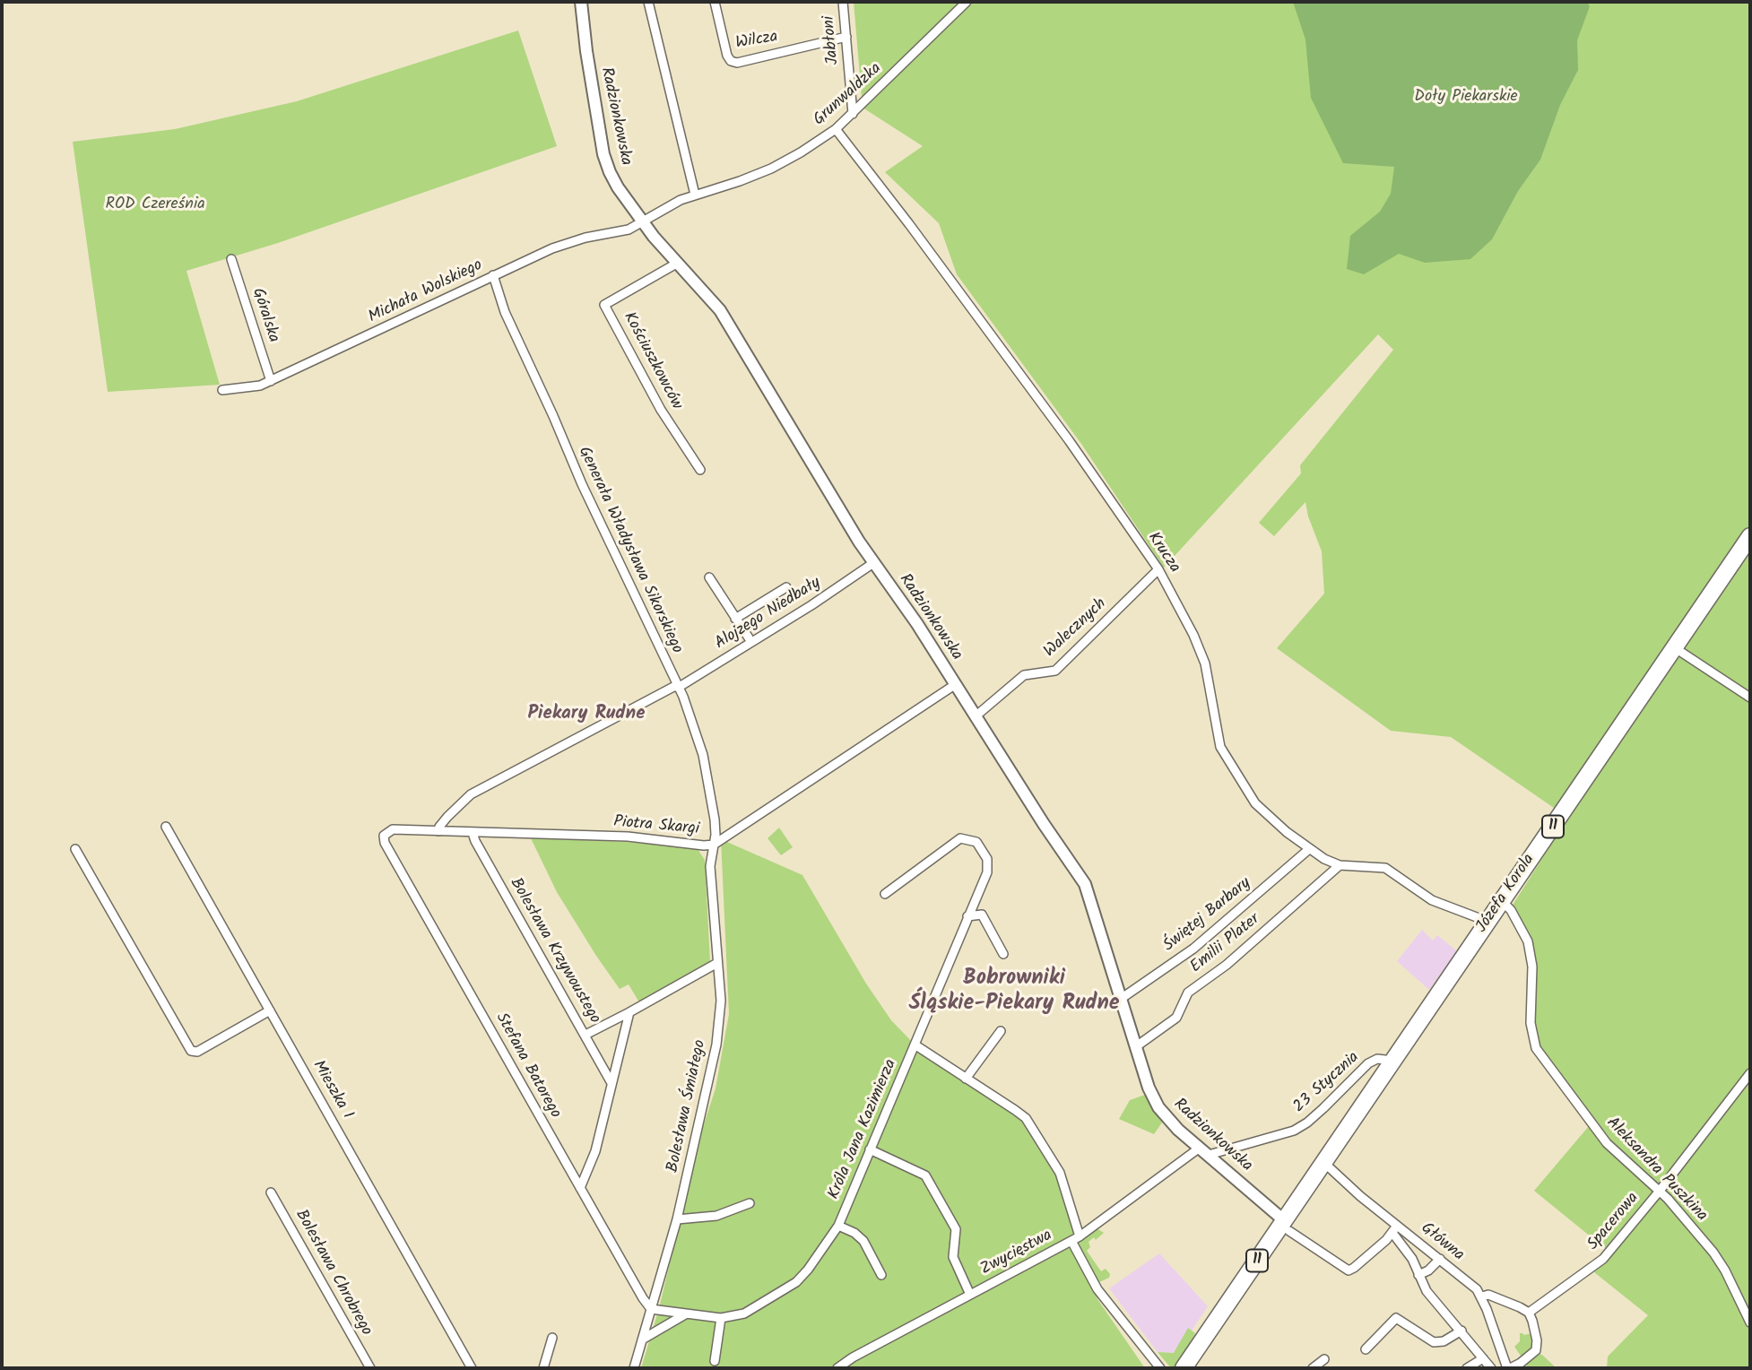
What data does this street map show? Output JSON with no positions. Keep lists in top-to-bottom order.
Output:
{
  "streets": {
    "highway": ["11", "Józefa Korola"],
    "street": [
      "Jabłoni",
      "Wilcza",
      "Grunwaldzka",
      "Radzionkowska",
      "Michała Wolskiego",
      "Góralska",
      "Kościuszkowców",
      "Generała Władysława Sikorskiego",
      "Krucza",
      "Alojzego Niedbały",
      "Walecznych",
      "Piotra Skargi",
      "Świętej Barbary",
      "Emilii Plater",
      "Bolesława Krzywoustego",
      "Stefana Batorego",
      "23 Stycznia",
      "Mieszka I",
      "Bolesława Śmiałego",
      "Króla Jana Kazimierza",
      "Aleksandra Puszkina",
      "Spacerowa",
      "Główna",
      "Zwycięstwa",
      "Bolesława Chrobrego"
    ]
  },
  "crossings": [
    ["Jabłoni", "Wilcza"],
    ["Jabłoni", "Grunwaldzka"],
    ["Grunwaldzka", "Radzionkowska"],
    ["Grunwaldzka", "Michała Wolskiego"],
    ["Grunwaldzka", "Krucza"],
    ["Radzionkowska", "Michała Wolskiego"],
    ["Radzionkowska", "Kościuszkowców"],
    ["Radzionkowska", "Alojzego Niedbały"],
    ["Radzionkowska", "Walecznych"],
    ["Radzionkowska", "Piotra Skargi"],
    ["Radzionkowska", "11"],
    ["Radzionkowska", "Józefa Korola"],
    ["Radzionkowska", "Świętej Barbary"],
    ["Radzionkowska", "Emilii Plater"],
    ["Radzionkowska", "23 Stycznia"],
    ["Radzionkowska", "Zwycięstwa"],
    ["Michała Wolskiego", "Góralska"],
    ["Michała Wolskiego", "Generała Władysława Sikorskiego"],
    ["Generała Władysława Sikorskiego", "Alojzego Niedbały"],
    ["Generała Władysława Sikorskiego", "Piotra Skargi"],
    ["Generała Władysława Sikorskiego", "Bolesława Śmiałego"],
    ["Krucza", "Walecznych"],
    ["Krucza", "Józefa Korola"],
    ["Krucza", "Świętej Barbary"],
    ["Krucza", "Emilii Plater"],
    ["Alojzego Niedbały", "Piotra Skargi"],
    ["Piotra Skargi", "Bolesława Krzywoustego"],
    ["Piotra Skargi", "Stefana Batorego"],
    ["Piotra Skargi", "Bolesława Śmiałego"],
    ["11", "Józefa Korola"],
    ["Józefa Korola", "23 Stycznia"],
    ["Józefa Korola", "Aleksandra Puszkina"],
    ["Józefa Korola", "Główna"],
    ["Stefana Batorego", "Bolesława Śmiałego"],
    ["Stefana Batorego", "Króla Jana Kazimierza"],
    ["23 Stycznia", "Zwycięstwa"],
    ["Bolesława Śmiałego", "Króla Jana Kazimierza"],
    ["Aleksandra Puszkina", "Spacerowa"]
  ],
  "districts": ["Piekary Rudne", "Bobrowniki Śląskie-Piekary Rudne"],
  "parks": ["Doły Piekarskie", "ROD Czereśnia"]
}
